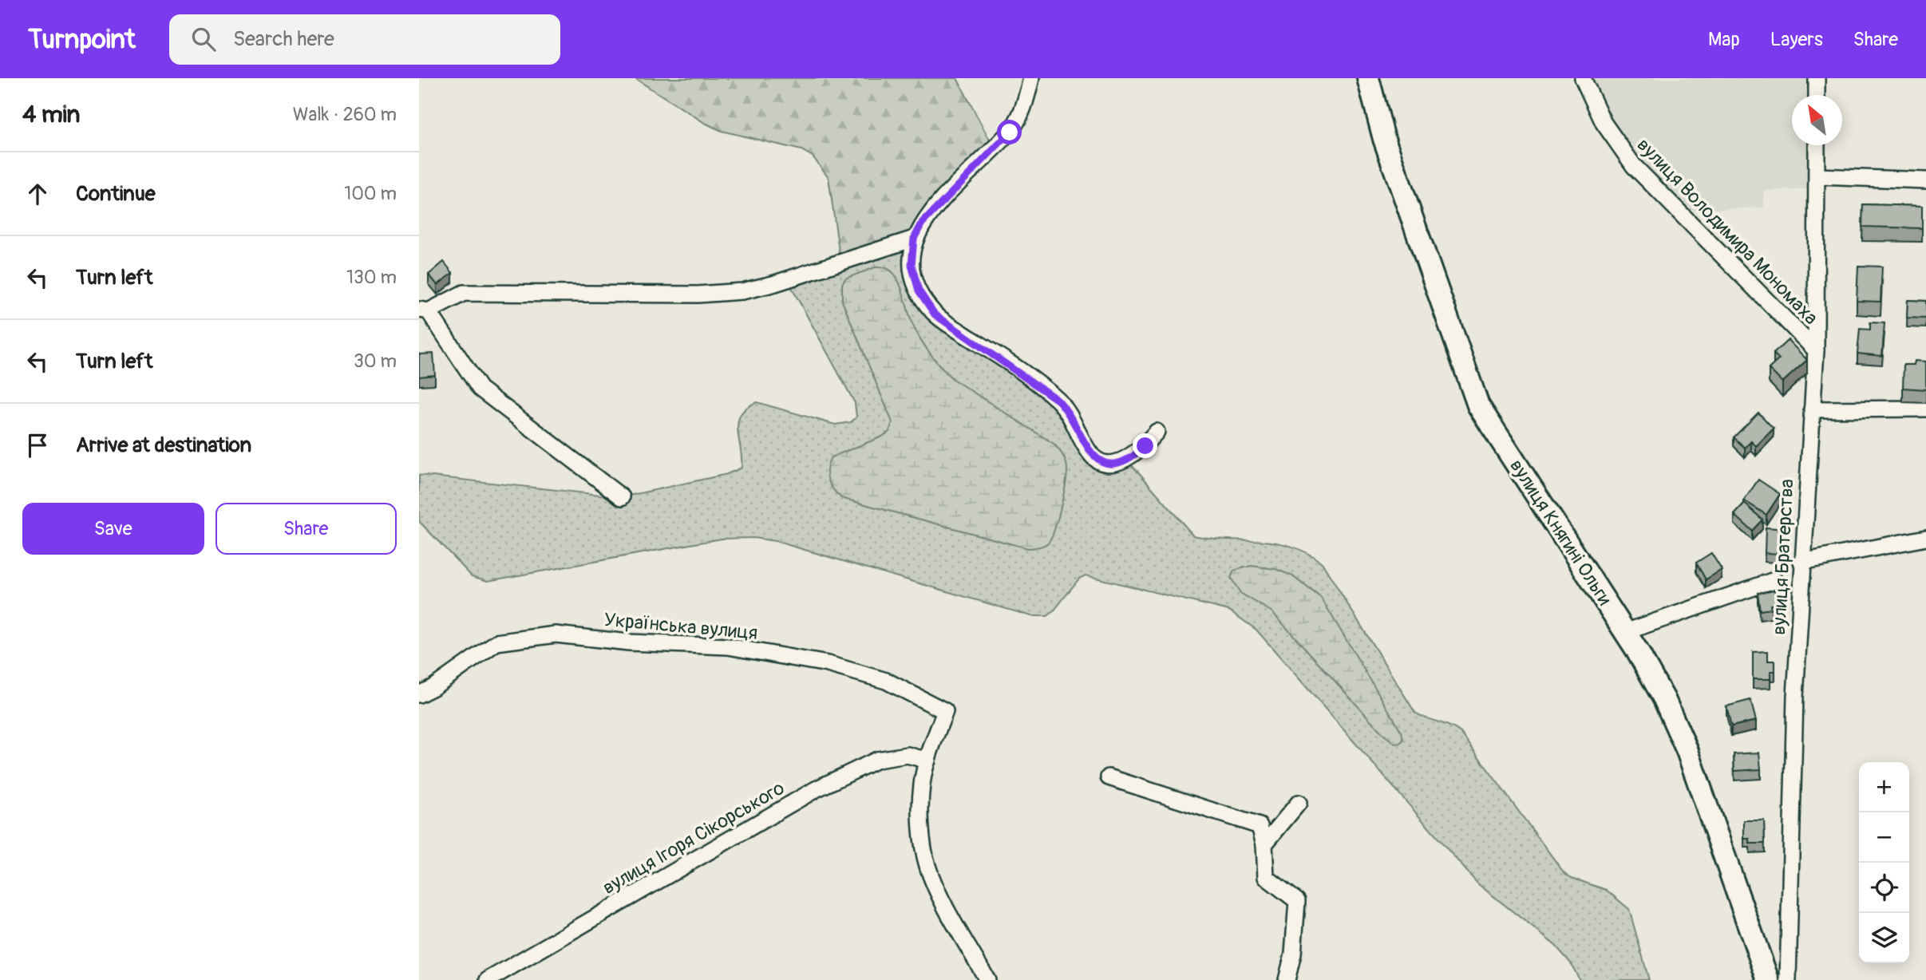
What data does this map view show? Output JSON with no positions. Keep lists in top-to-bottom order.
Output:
{
  "streets": {
    "street": [
      "вулиця Володимира Мономаха",
      "вулиця Княгині Ольги",
      "вулиця Братерства",
      "Українська вулиця",
      "вулиця Ігоря Сікорського"
    ]
  },
  "crossings": [
    ["вулиця Володимира Мономаха", "вулиця Братерства"],
    ["Українська вулиця", "вулиця Ігоря Сікорського"]
  ],
  "north": "top left",
  "page": {
    "header": "Turnpoint",
    "search": "Search here",
    "nav": ["Map", "Layers", "Share"],
    "heading": ["4 min", "Walk · 260 m"],
    "list": [
      ["Continue", "100 m"],
      ["Turn left", "130 m"],
      ["Turn left", "30 m"],
      "Arrive at destination"
    ],
    "buttons": ["Save", "Share"],
    "map_buttons": ["+", "−"]
  }
}
